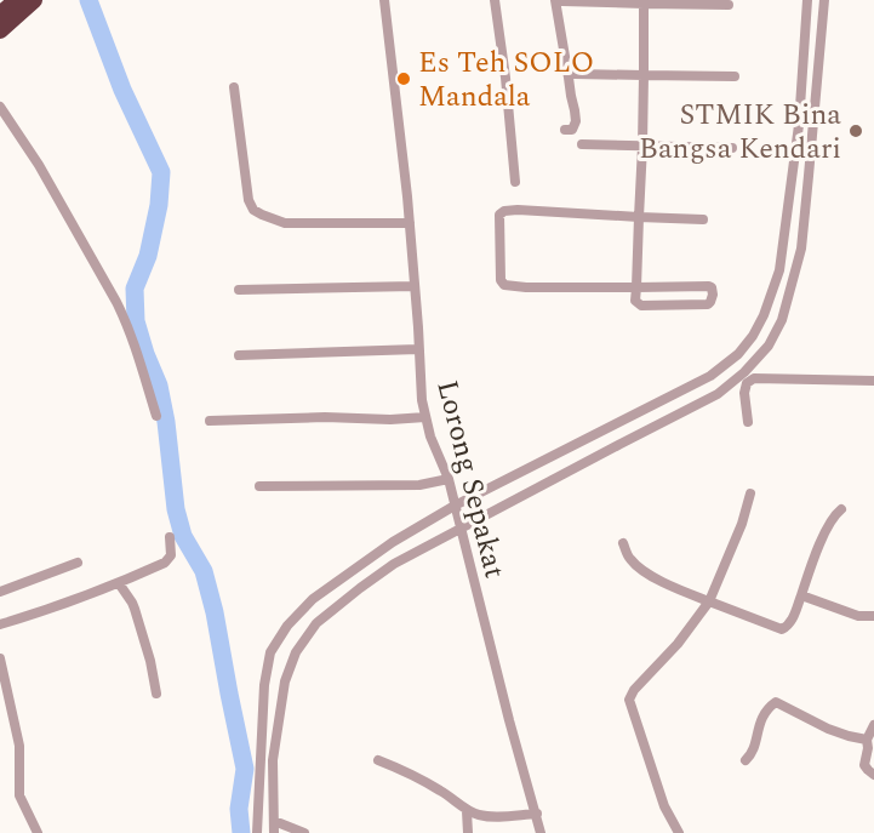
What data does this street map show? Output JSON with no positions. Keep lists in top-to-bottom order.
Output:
{
  "streets": {
    "street": ["Lorong Sepakat"]
  },
  "places": ["Es Teh SOLO Mandala", "STMIK Bina Bangsa Kendari"]
}
